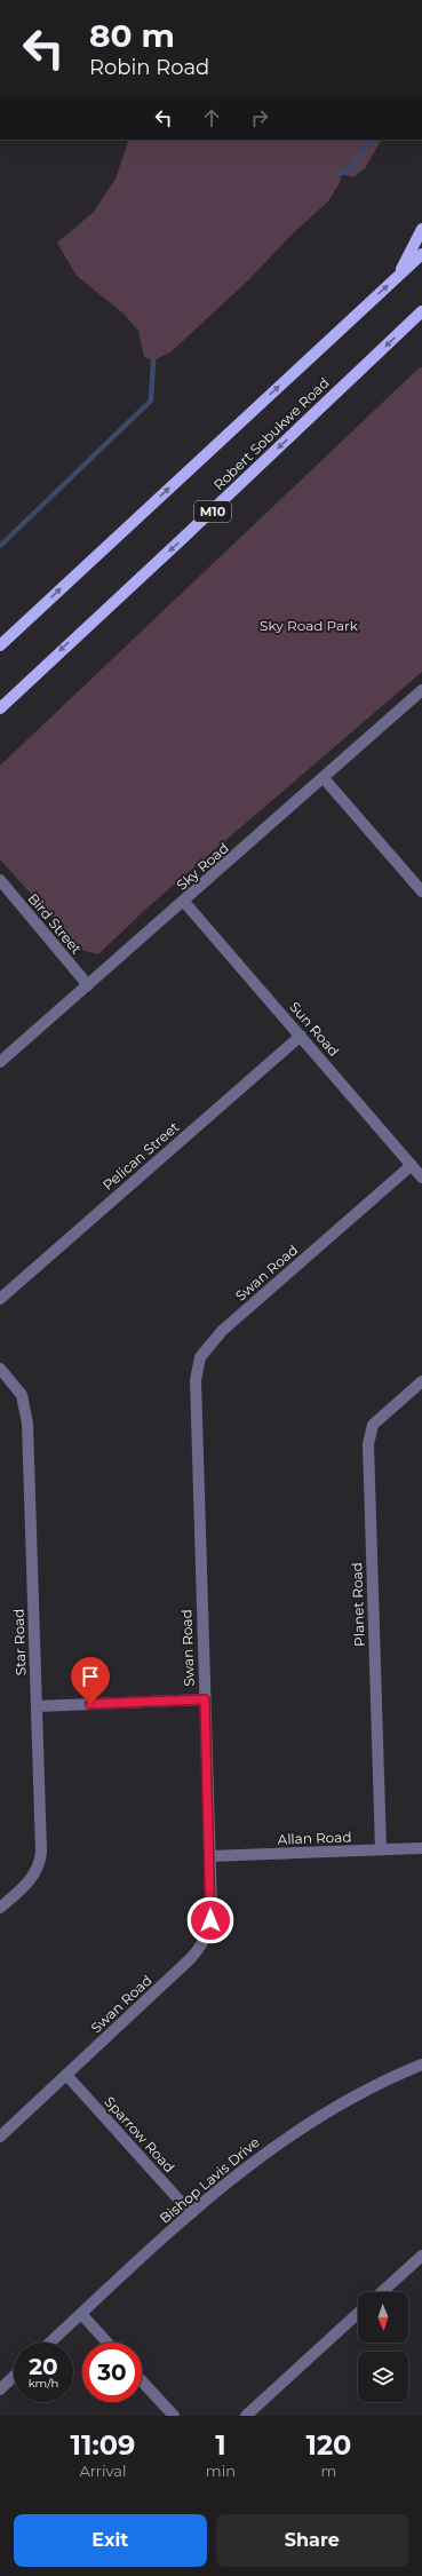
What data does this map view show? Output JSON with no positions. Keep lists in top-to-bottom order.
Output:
{
  "streets": {
    "main road": ["Robert Sobukwe Road", "M10"],
    "street": [
      "Sky Road",
      "Bird Street",
      "Sun Road",
      "Pelican Street",
      "Swan Road",
      "Planet Road",
      "Star Road",
      "Allan Road",
      "Sparrow Road",
      "Bishop Lavis Drive"
    ]
  },
  "crossings": [
    ["Sky Road", "Bird Street"],
    ["Sky Road", "Sun Road"],
    ["Sun Road", "Pelican Street"],
    ["Sun Road", "Swan Road"],
    ["Swan Road", "Allan Road"],
    ["Swan Road", "Sparrow Road"],
    ["Planet Road", "Allan Road"],
    ["Sparrow Road", "Bishop Lavis Drive"]
  ],
  "parks": ["Sky Road Park"],
  "north": "bottom",
  "page": {
    "turn": ["80 m", "Robin Road"],
    "speed": "20 km/h",
    "limit": "30",
    "eta": [
      "11:09",
      "Arrival",
      "1",
      "min",
      "120",
      "m"
    ],
    "buttons": ["Exit", "Share"]
  }
}
